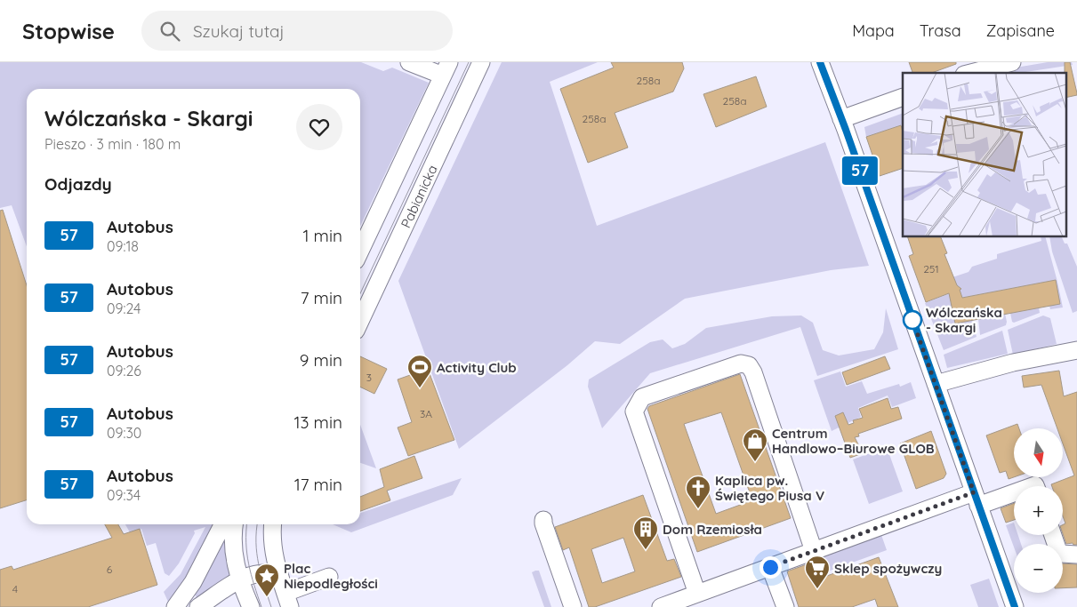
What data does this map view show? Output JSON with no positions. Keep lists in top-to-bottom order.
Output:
{
  "streets": {
    "street": ["Pabianicka"]
  },
  "places": {
    "other": ["Wólczańska - Skargi"],
    "sports": ["Activity Club"],
    "shop": ["Centrum Handlowo–Biurowe GLOB"],
    "church": ["Kaplica pw. Świętego Piusa V"],
    "building": ["Dom Rzemiosła"],
    "supermarket": ["Sklep spożywczy"],
    "place": ["Plac Niepodległości"]
  },
  "lines": ["bus line 57"],
  "house_numbers": [
    "258a",
    "258a",
    "258a",
    "251",
    "3",
    "3A",
    "6",
    "4"
  ],
  "north": "bottom",
  "page": {
    "header": "Stopwise",
    "search": "Szukaj tutaj",
    "nav": ["Mapa", "Trasa", "Zapisane"],
    "on_map": "57",
    "heading": [
      ["Wólczańska - Skargi", "Pieszo · 3 min · 180 m"],
      "Odjazdy"
    ],
    "list": [
      {
        "mark": "57",
        "name": "Autobus",
        "note": "09:18",
        "value": "1 min"
      },
      {
        "mark": "57",
        "name": "Autobus",
        "note": "09:24",
        "value": "7 min"
      },
      {
        "mark": "57",
        "name": "Autobus",
        "note": "09:26",
        "value": "9 min"
      },
      {
        "mark": "57",
        "name": "Autobus",
        "note": "09:30",
        "value": "13 min"
      },
      {
        "mark": "57",
        "name": "Autobus",
        "note": "09:34",
        "value": "17 min"
      }
    ],
    "map_buttons": ["+", "−"]
  }
}
